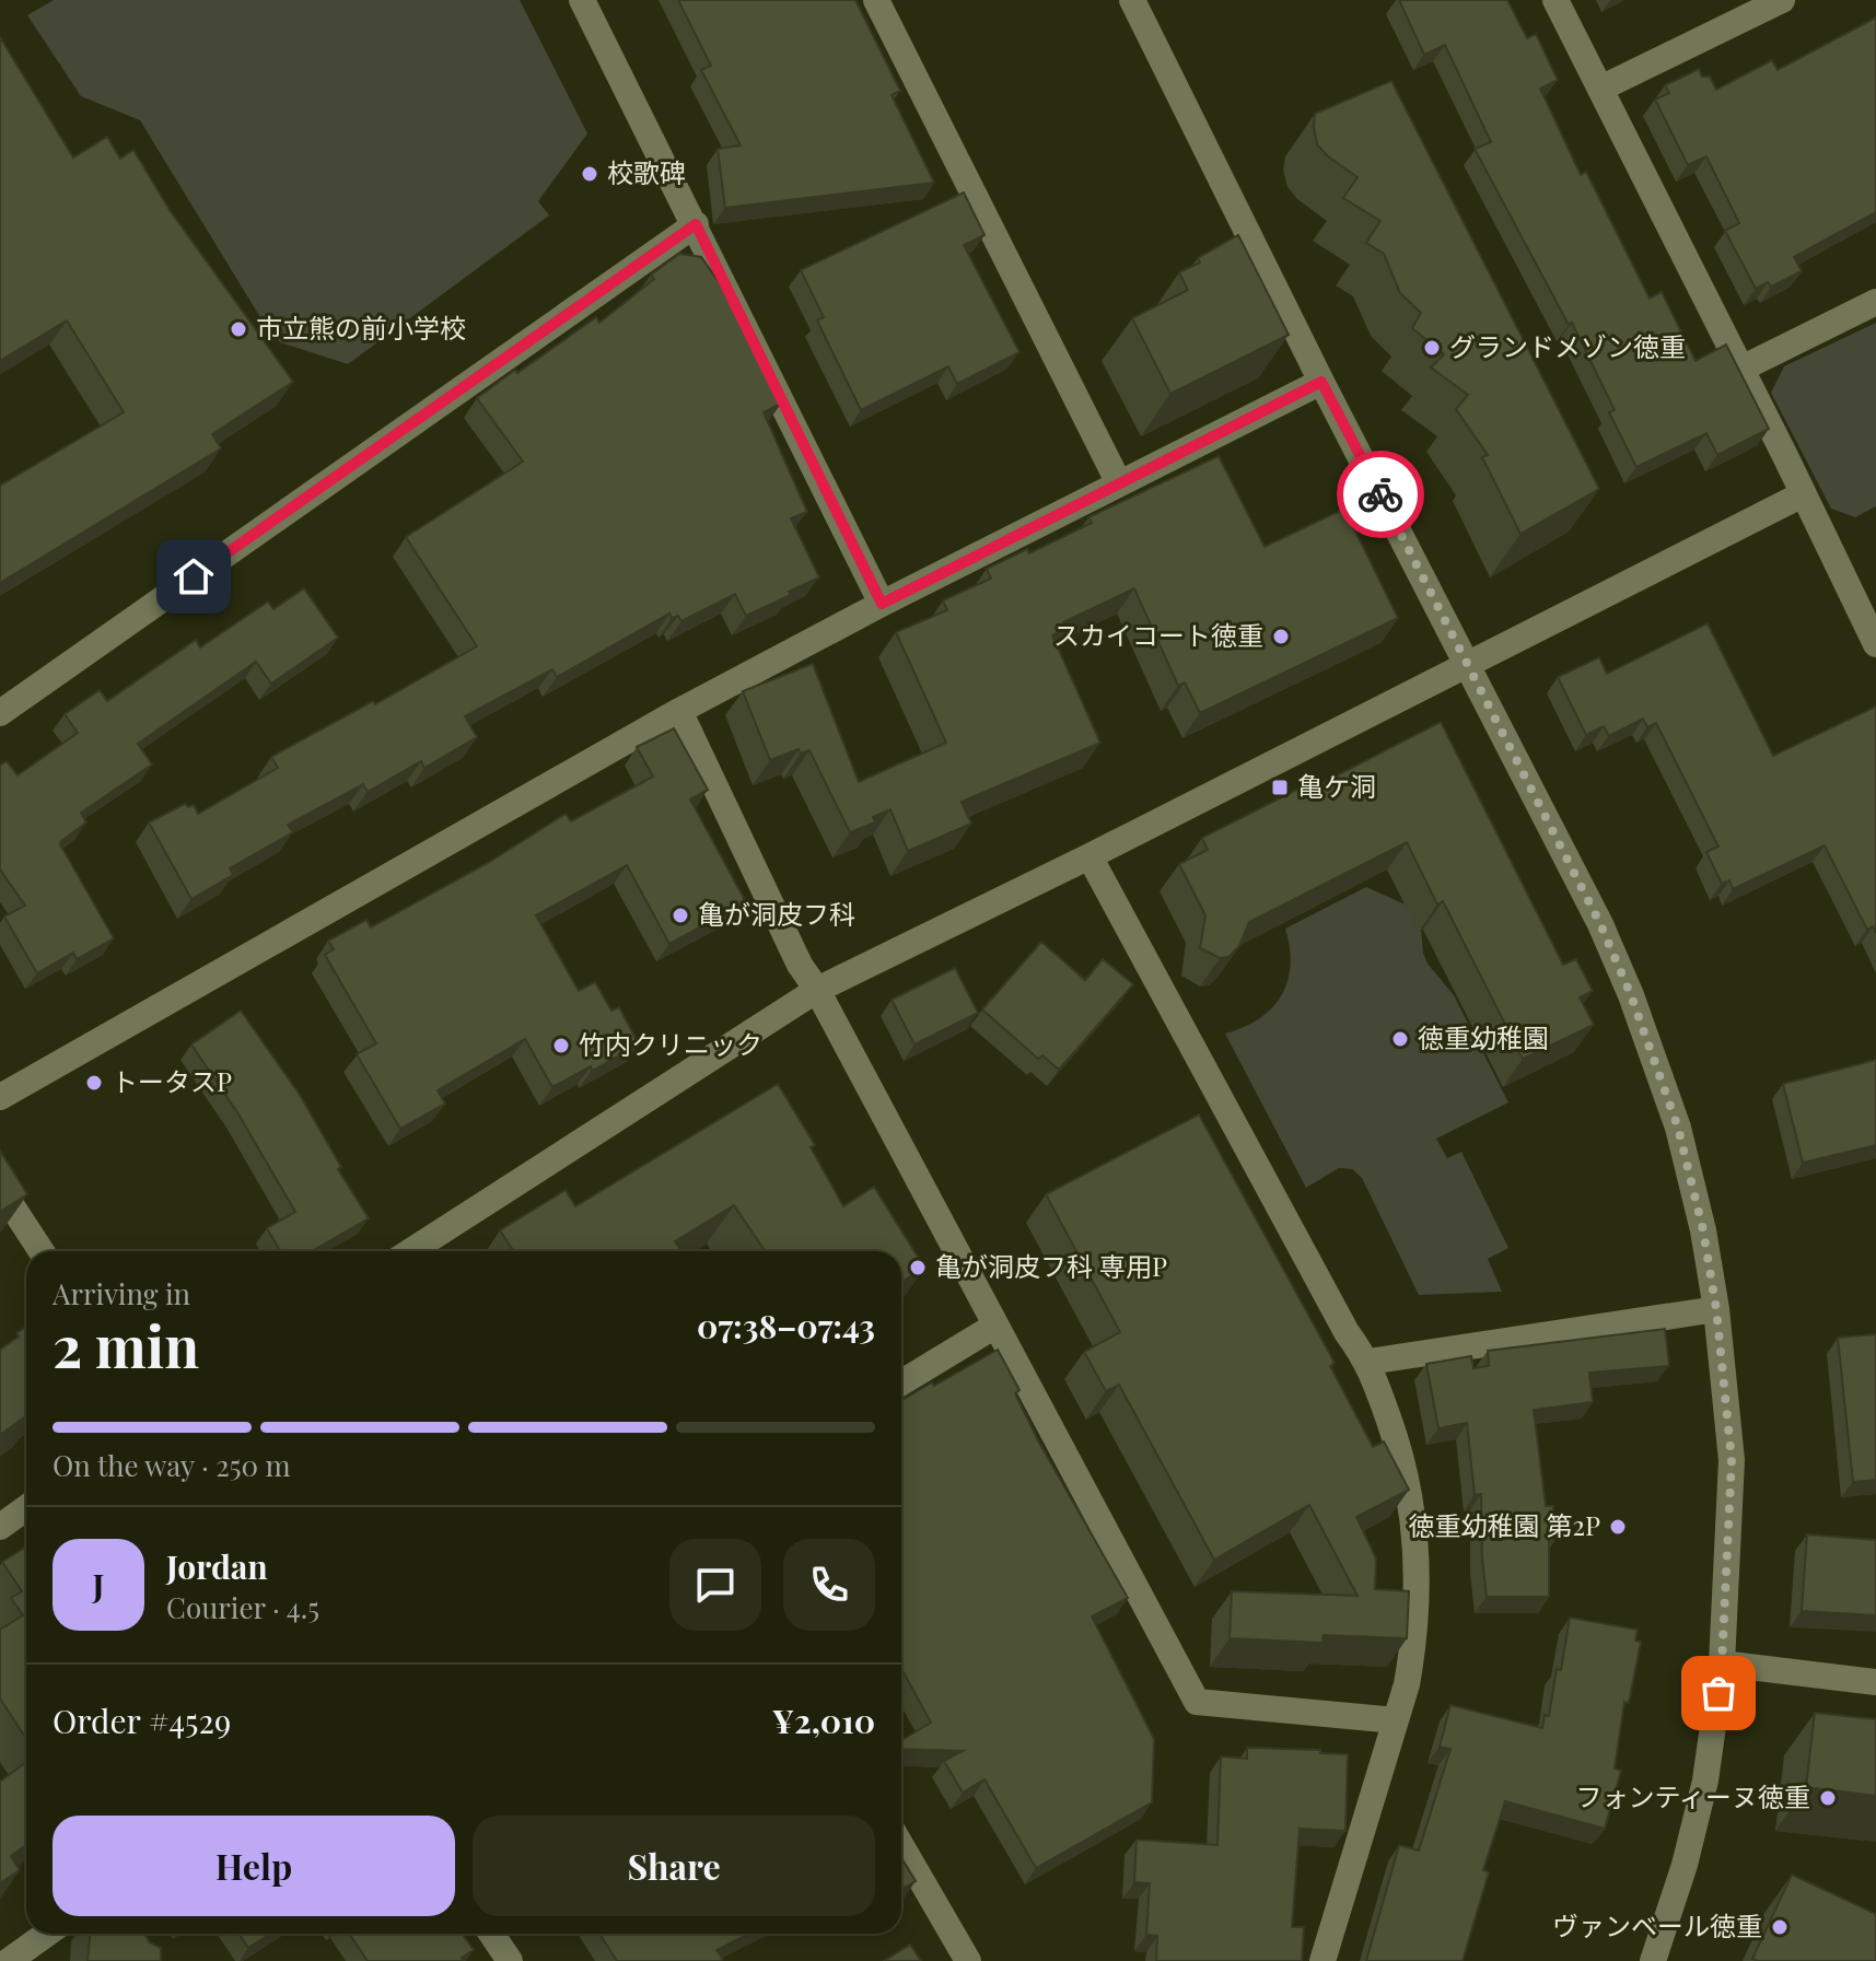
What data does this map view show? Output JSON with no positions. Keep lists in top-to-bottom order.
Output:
{
  "places": {
    "other": [
      "校歌碑",
      "市立熊の前小学校",
      "グランドメゾン徳重",
      "スカイコート徳重",
      "亀が洞皮フ科",
      "徳重幼稚園",
      "竹内クリニック",
      "トータスP",
      "亀が洞皮フ科 専用P",
      "徳重幼稚園 第2P",
      "フォンティーヌ徳重",
      "ヴァンベール徳重"
    ],
    "transit": ["亀ケ洞"]
  },
  "page": {
    "heading": ["2 min", "Arriving in", "07:38–07:43"],
    "panel": [
      "Jordan",
      "Courier · 4.5",
      "Order #4529",
      "¥2,010"
    ],
    "bar": "On the way · 250 m",
    "round": "J",
    "buttons": ["Help", "Share"]
  }
}
